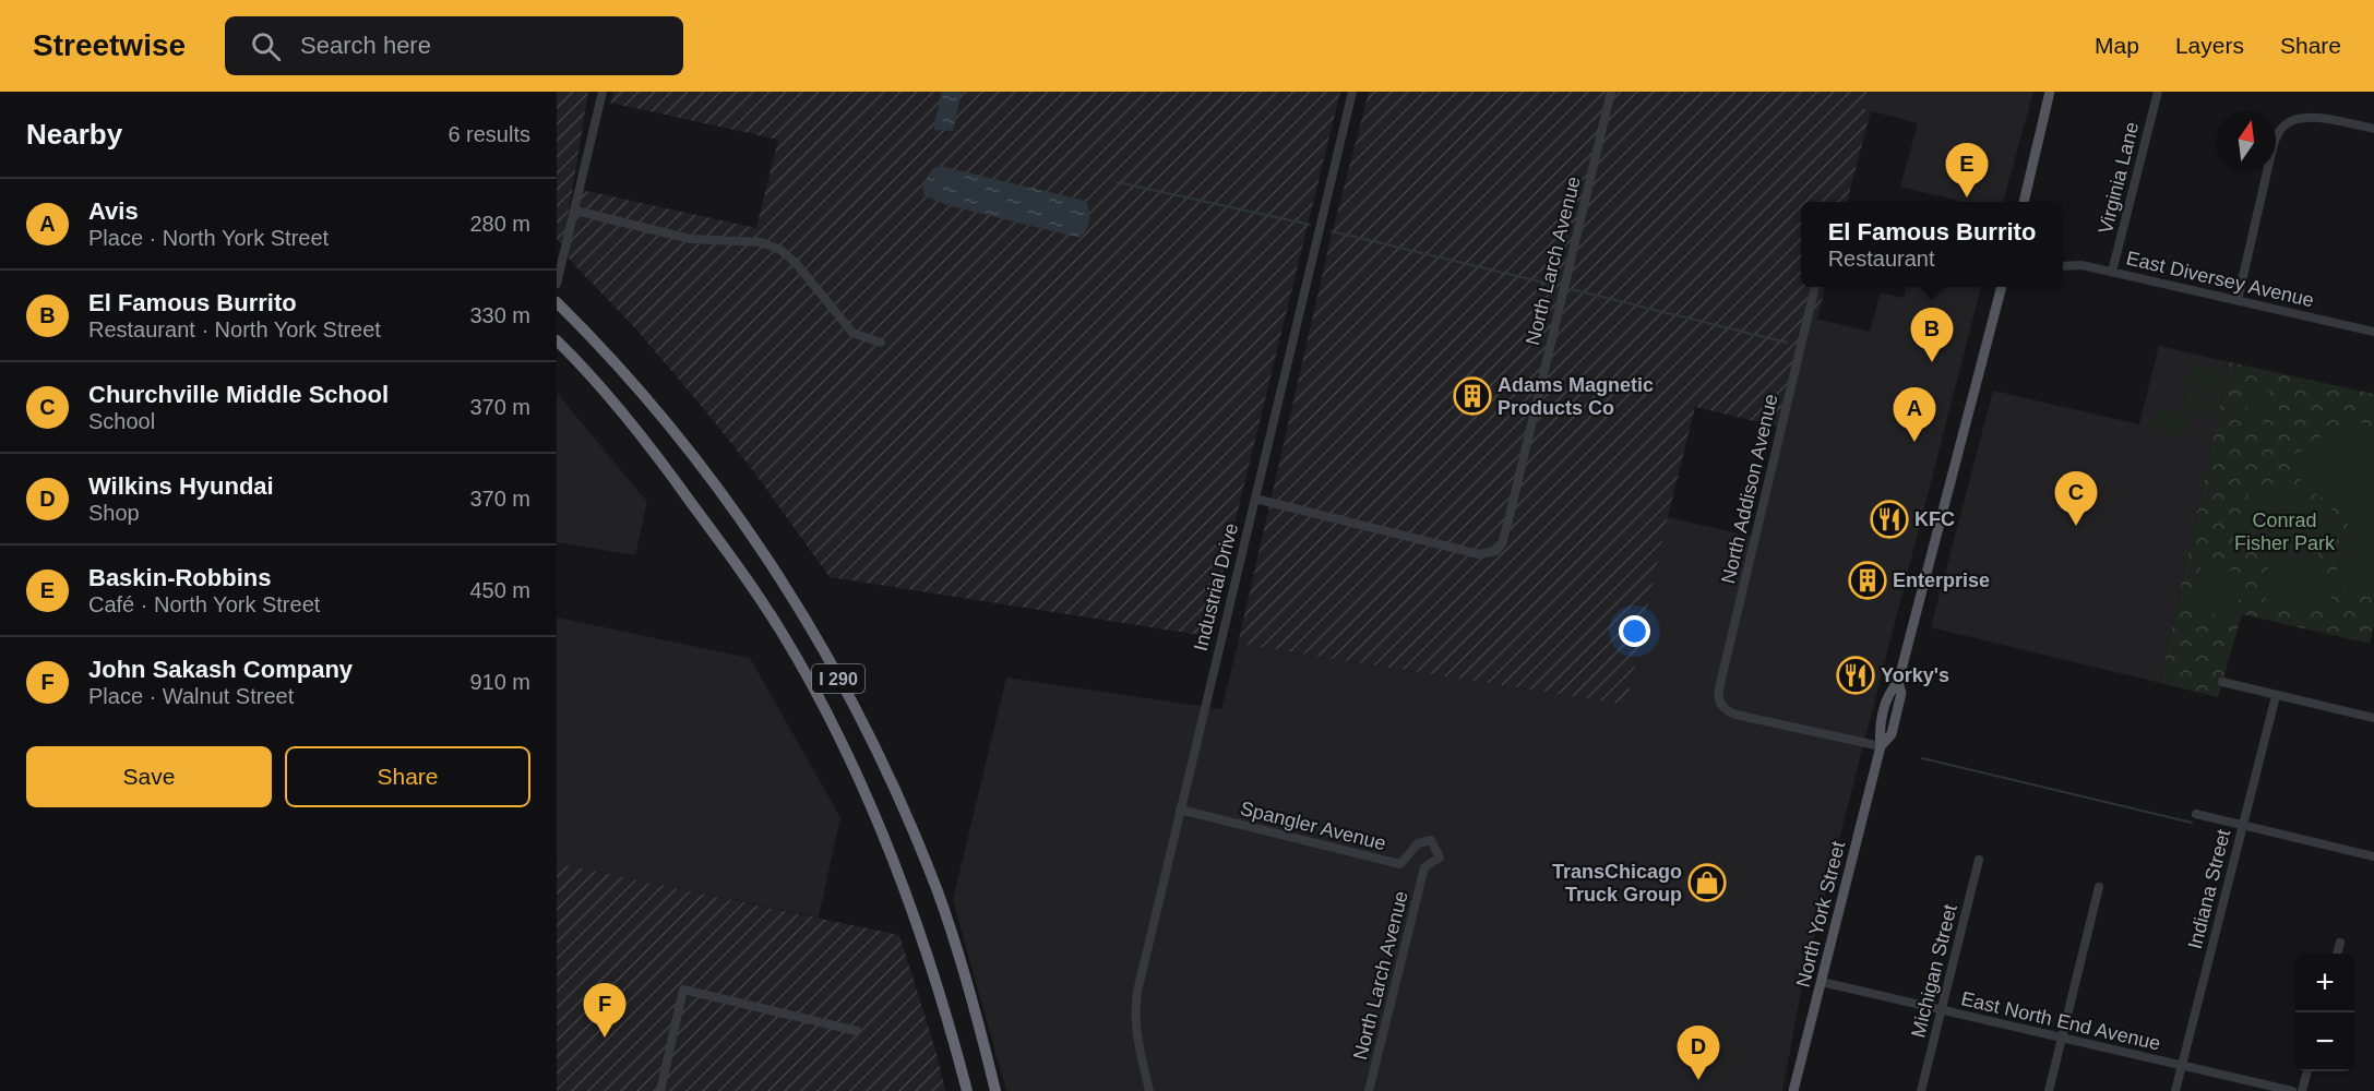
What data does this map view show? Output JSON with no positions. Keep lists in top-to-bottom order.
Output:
{
  "streets": {
    "highway": ["I 290"],
    "main road": ["North York Street"],
    "street": [
      "Virginia Lane",
      "North Larch Avenue",
      "East Diversey Avenue",
      "North Addison Avenue",
      "Industrial Drive",
      "Spangler Avenue",
      "Indiana Street",
      "Michigan Street",
      "East North End Avenue"
    ]
  },
  "crossings": [
    ["Virginia Lane", "East Diversey Avenue"],
    ["North Larch Avenue", "Industrial Drive"],
    ["North Larch Avenue", "Spangler Avenue"],
    ["North Addison Avenue", "North York Street"],
    ["Industrial Drive", "Spangler Avenue"],
    ["Indiana Street", "East North End Avenue"],
    ["North York Street", "East North End Avenue"],
    ["Michigan Street", "East North End Avenue"]
  ],
  "parks": ["Conrad Fisher Park"],
  "places": {
    "building": ["Adams Magnetic Products Co", "Enterprise"],
    "restaurant": ["KFC", "Yorky's"],
    "shop": ["TransChicago Truck Group"]
  },
  "north": "top",
  "page": {
    "header": "Streetwise",
    "search": "Search here",
    "nav": ["Map", "Layers", "Share"],
    "heading": ["Nearby", "6 results"],
    "pins": [
      "E",
      "B",
      "A",
      "C",
      "F",
      "D"
    ],
    "list": [
      {
        "mark": "A",
        "name": "Avis",
        "note": "Place · North York Street",
        "value": "280 m"
      },
      {
        "mark": "B",
        "name": "El Famous Burrito",
        "note": "Restaurant · North York Street",
        "value": "330 m"
      },
      {
        "mark": "C",
        "name": "Churchville Middle School",
        "note": "School",
        "value": "370 m"
      },
      {
        "mark": "D",
        "name": "Wilkins Hyundai",
        "note": "Shop",
        "value": "370 m"
      },
      {
        "mark": "E",
        "name": "Baskin-Robbins",
        "note": "Café · North York Street",
        "value": "450 m"
      },
      {
        "mark": "F",
        "name": "John Sakash Company",
        "note": "Place · Walnut Street",
        "value": "910 m"
      }
    ],
    "popup": ["El Famous Burrito", "Restaurant"],
    "buttons": ["Save", "Share"],
    "map_buttons": ["+", "−"]
  }
}
